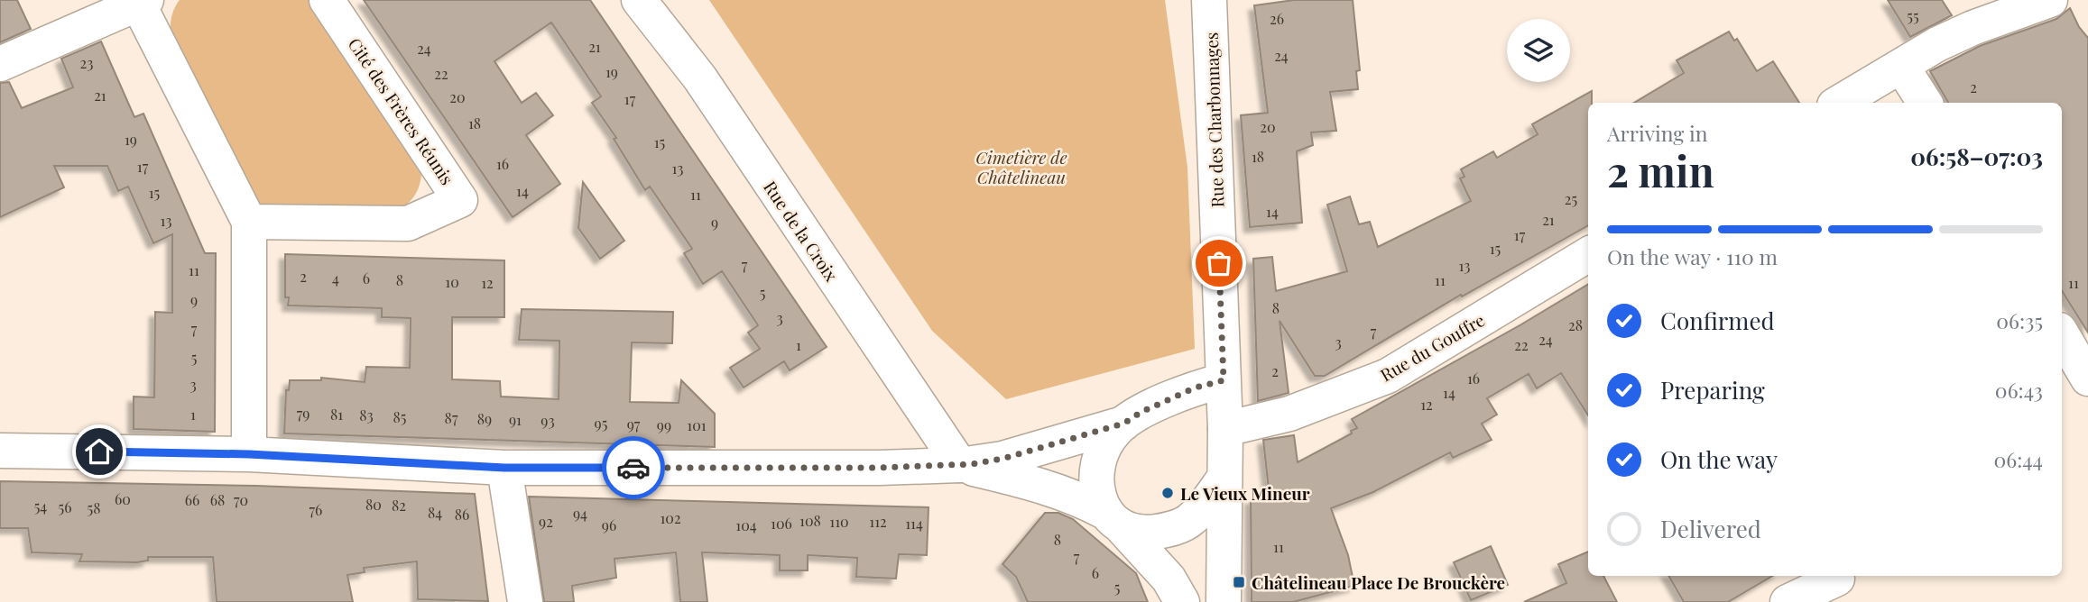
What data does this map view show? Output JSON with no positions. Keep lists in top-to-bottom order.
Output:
{
  "streets": {
    "street": [
      "Cité des Frères Réunis",
      "Rue des Charbonnages",
      "Rue de la Croix",
      "Rue du Gouffre"
    ]
  },
  "crossings": [
    ["Rue des Charbonnages", "Rue du Gouffre"]
  ],
  "parks": ["Cimetière de Châtelineau"],
  "places": {
    "other": ["Le Vieux Mineur"],
    "transit": ["Châtelineau Place De Brouckère"]
  },
  "house_numbers": [
    "55",
    "26",
    "21",
    "24",
    "24",
    "23",
    "19",
    "22",
    "2",
    "21",
    "20",
    "17",
    "18",
    "20",
    "19",
    "15",
    "18",
    "16",
    "17",
    "13",
    "14",
    "15",
    "11",
    "25",
    "14",
    "21",
    "13",
    "9",
    "17",
    "15",
    "7",
    "13",
    "11",
    "2",
    "4",
    "6",
    "8",
    "11",
    "10",
    "12",
    "11",
    "5",
    "9",
    "8",
    "3",
    "28",
    "7",
    "7",
    "24",
    "3",
    "1",
    "22",
    "5",
    "2",
    "16",
    "3",
    "14",
    "12",
    "79",
    "1",
    "81",
    "83",
    "85",
    "87",
    "89",
    "91",
    "93",
    "95",
    "97",
    "99",
    "101",
    "60",
    "66",
    "68",
    "70",
    "80",
    "82",
    "54",
    "56",
    "58",
    "76",
    "84",
    "94",
    "86",
    "102",
    "108",
    "92",
    "110",
    "112",
    "106",
    "114",
    "96",
    "104",
    "8",
    "11",
    "7",
    "6",
    "5"
  ],
  "page": {
    "heading": ["2 min", "Arriving in", "06:58–07:03"],
    "bar": "On the way · 110 m",
    "list": [
      ["Confirmed", "06:35"],
      ["Preparing", "06:43"],
      ["On the way", "06:44"],
      "Delivered"
    ]
  }
}
